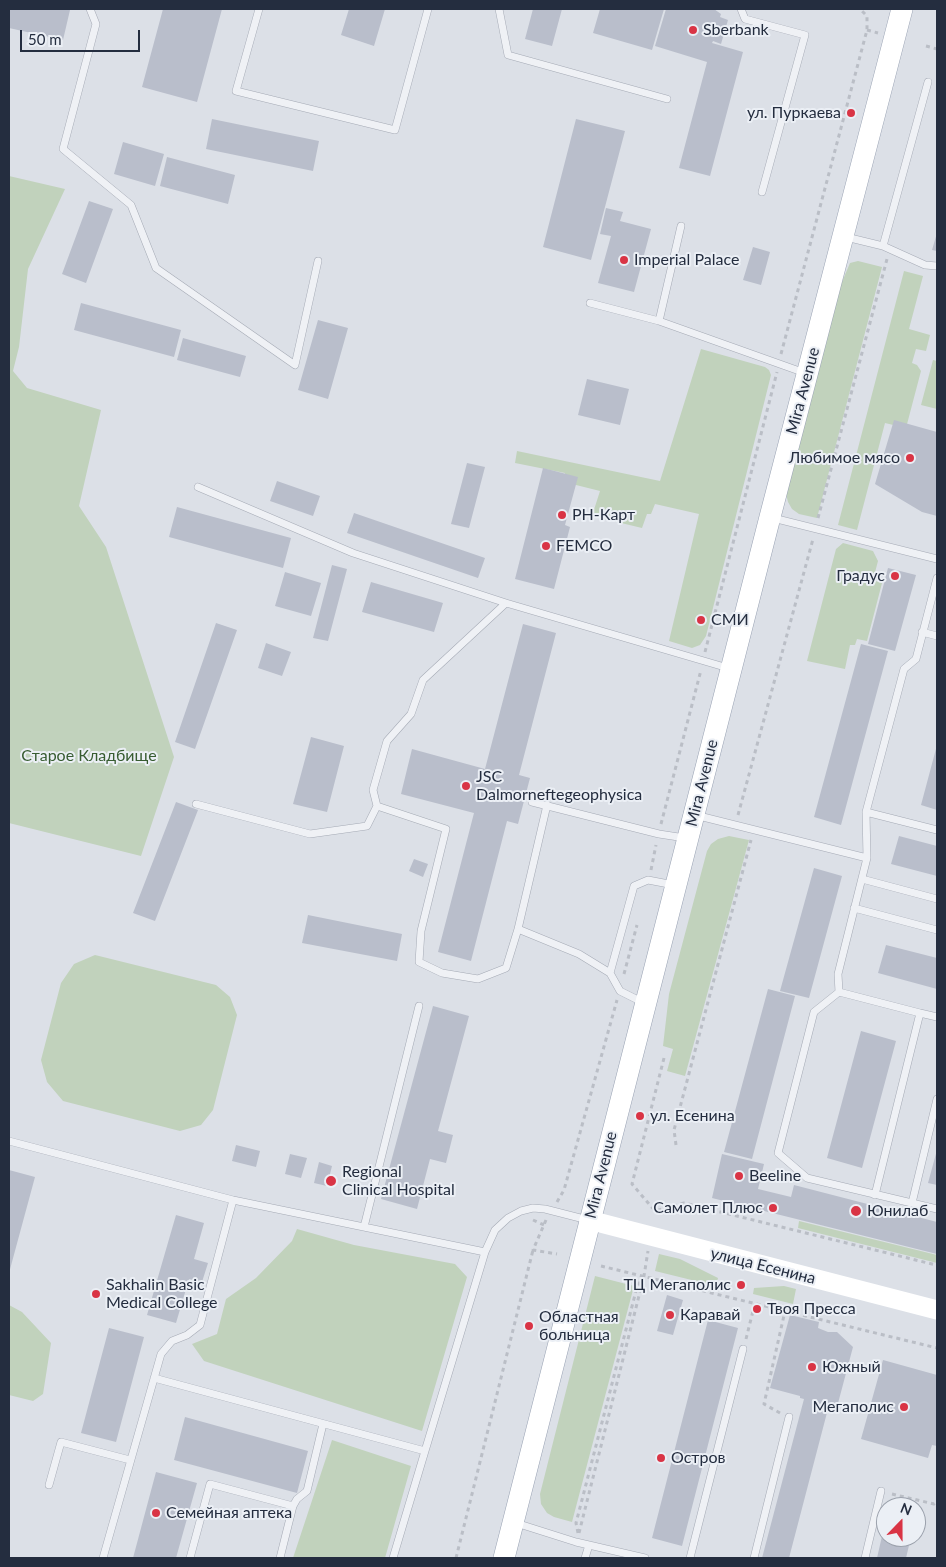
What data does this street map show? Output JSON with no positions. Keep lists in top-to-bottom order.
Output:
{
  "streets": {
    "main road": ["Mira Avenue"],
    "street": ["улица Есенина"]
  },
  "crossings": [
    ["Mira Avenue", "улица Есенина"]
  ],
  "parks": ["Старое Кладбище"],
  "places": [
    "Sberbank",
    "ул. Пуркаева",
    "Imperial Palace",
    "Любимое мясо",
    "РН-Карт",
    "FEMCO",
    "Градус",
    "СМИ",
    "JSC Dalmorneftegeophysica",
    "ул. Есенина",
    "Beeline",
    "Regional Clinical Hospital",
    "Самолет Плюс",
    "Юнилаб",
    "ТЦ Мегаполис",
    "Sakhalin Basic Medical College",
    "Твоя Пресса",
    "Каравай",
    "Областная больница",
    "Южный",
    "Мегаполис",
    "Остров",
    "Семейная аптека"
  ],
  "scale_bar": "50 m",
  "north": "top"
}
